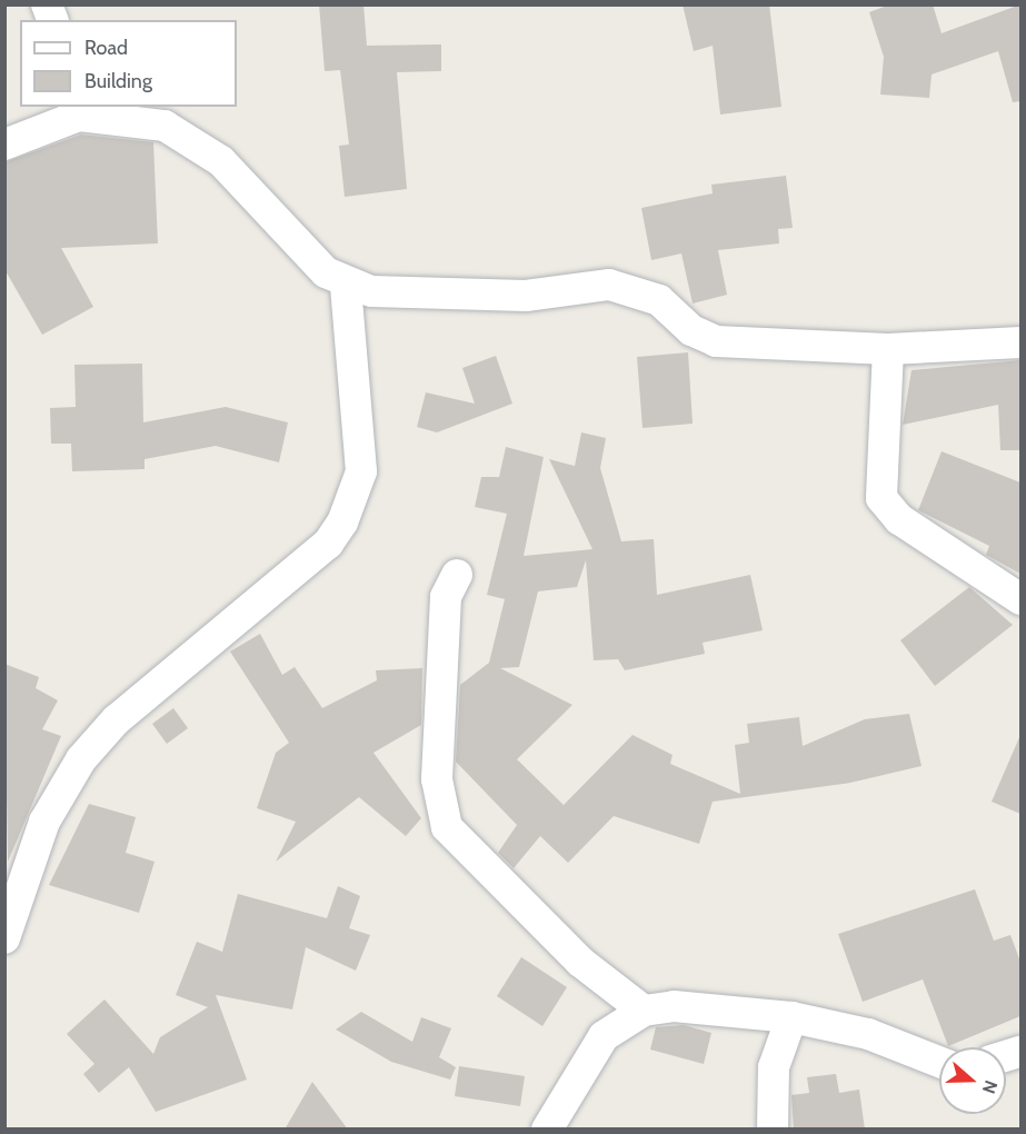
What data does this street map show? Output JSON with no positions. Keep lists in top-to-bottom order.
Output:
{
  "legend": ["Road", "Building"],
  "north": "right"
}
